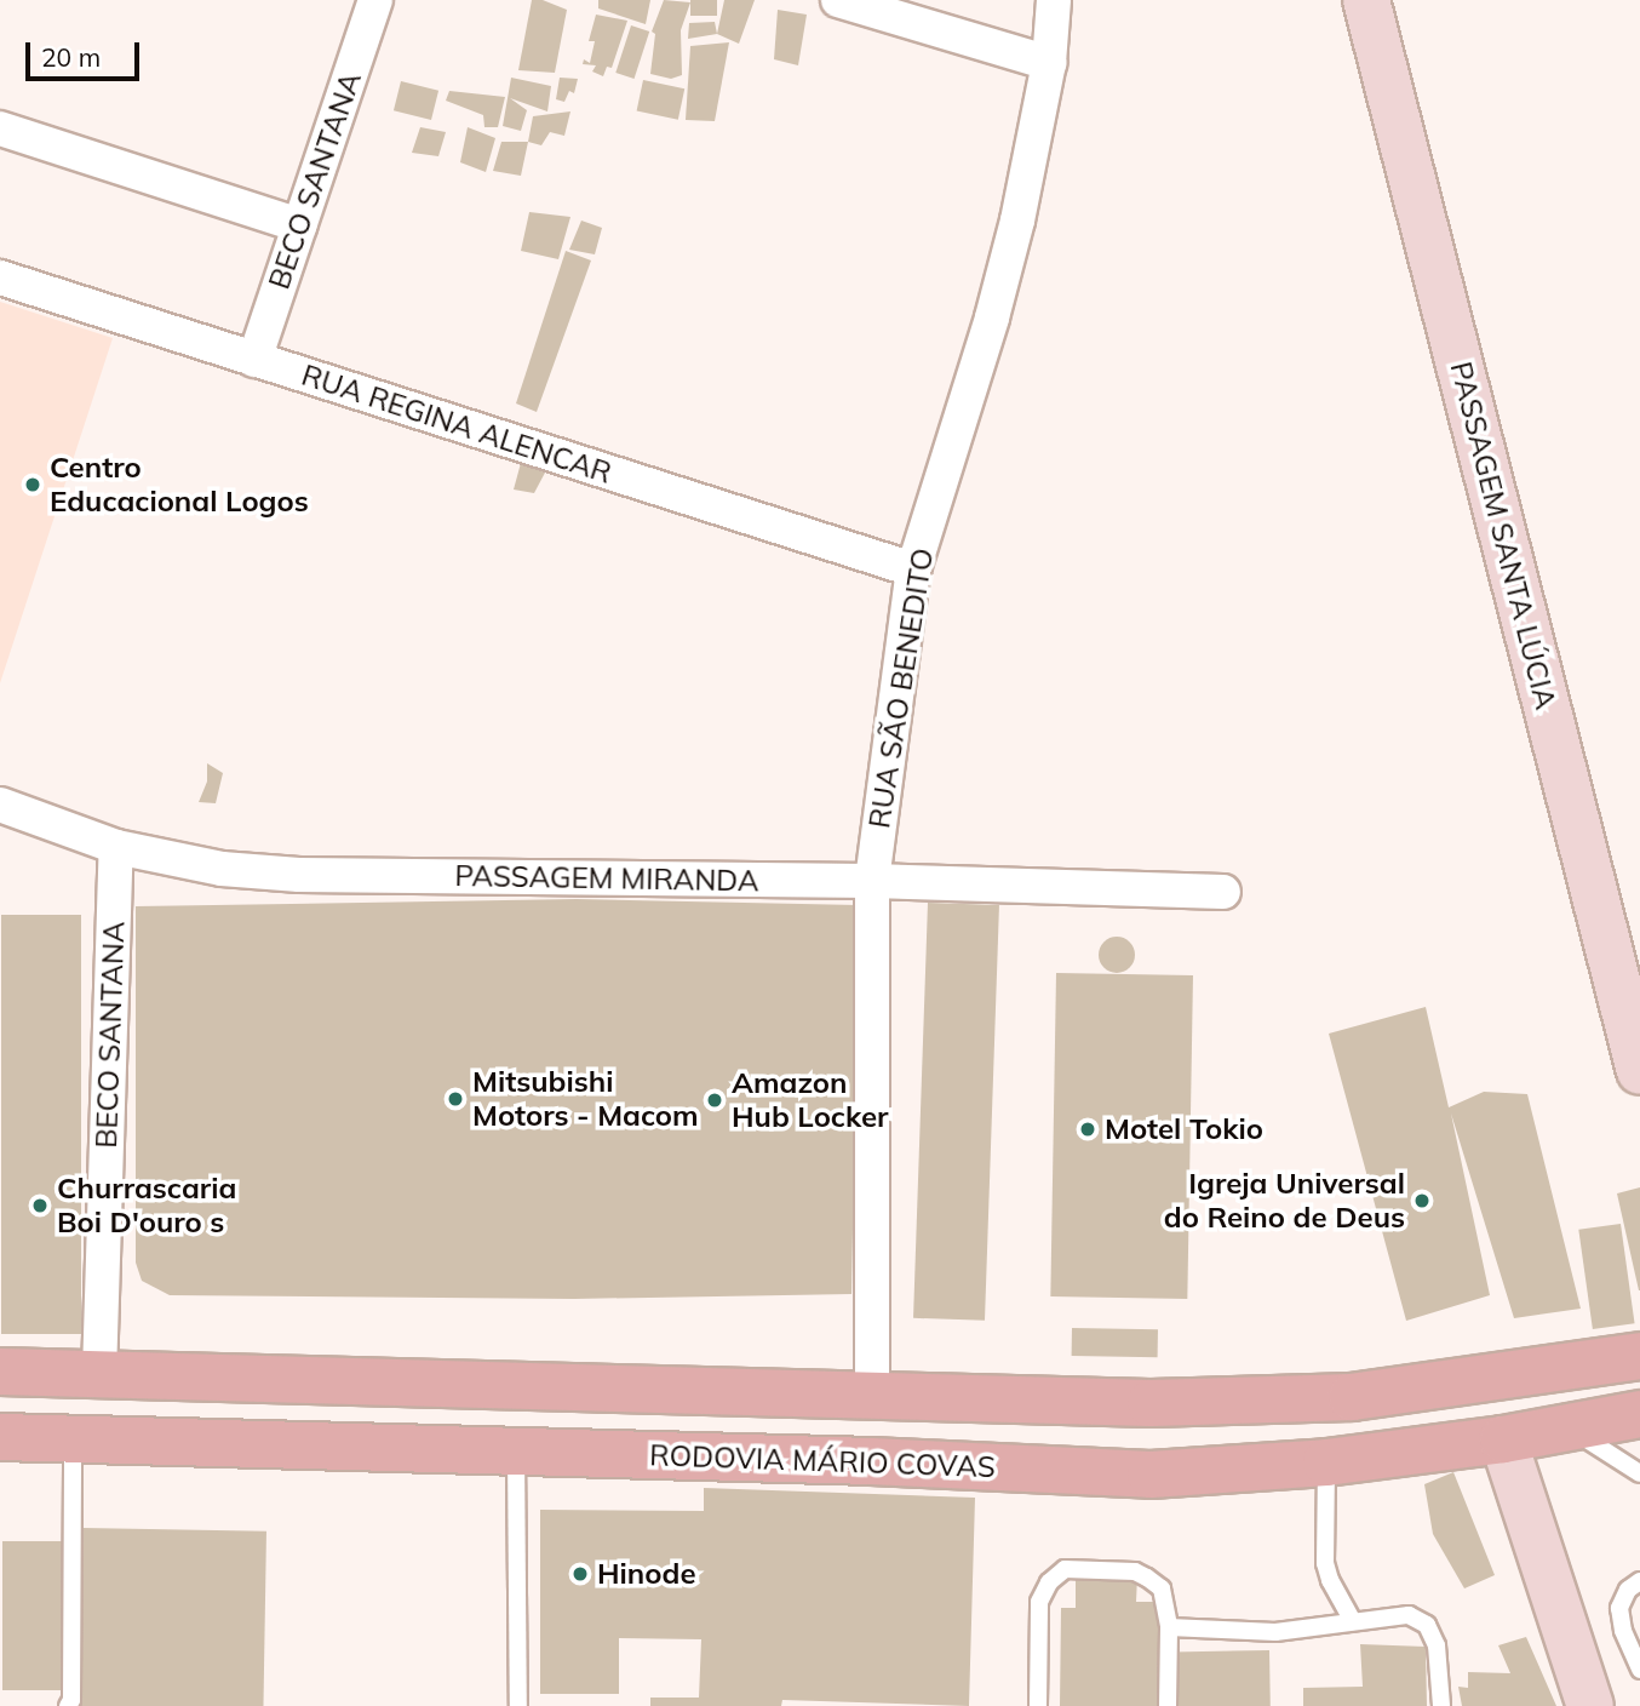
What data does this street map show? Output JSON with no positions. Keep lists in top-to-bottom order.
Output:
{
  "streets": {
    "main road": ["RODOVIA MÁRIO COVAS"],
    "street": [
      "BECO SANTANA",
      "RUA REGINA ALENCAR",
      "PASSAGEM SANTA LÚCIA",
      "RUA SÃO BENEDITO",
      "PASSAGEM MIRANDA"
    ]
  },
  "crossings": [
    ["BECO SANTANA", "RUA REGINA ALENCAR"],
    ["BECO SANTANA", "PASSAGEM MIRANDA"],
    ["RUA REGINA ALENCAR", "RUA SÃO BENEDITO"],
    ["RUA SÃO BENEDITO", "PASSAGEM MIRANDA"]
  ],
  "places": [
    "Centro Educacional Logos",
    "Mitsubishi Motors - Macom",
    "Amazon Hub Locker",
    "Motel Tokio",
    "Igreja Universal do Reino de Deus",
    "Churrascaria Boi D'ouro s",
    "Hinode"
  ],
  "scale_bar": "20 m"
}
